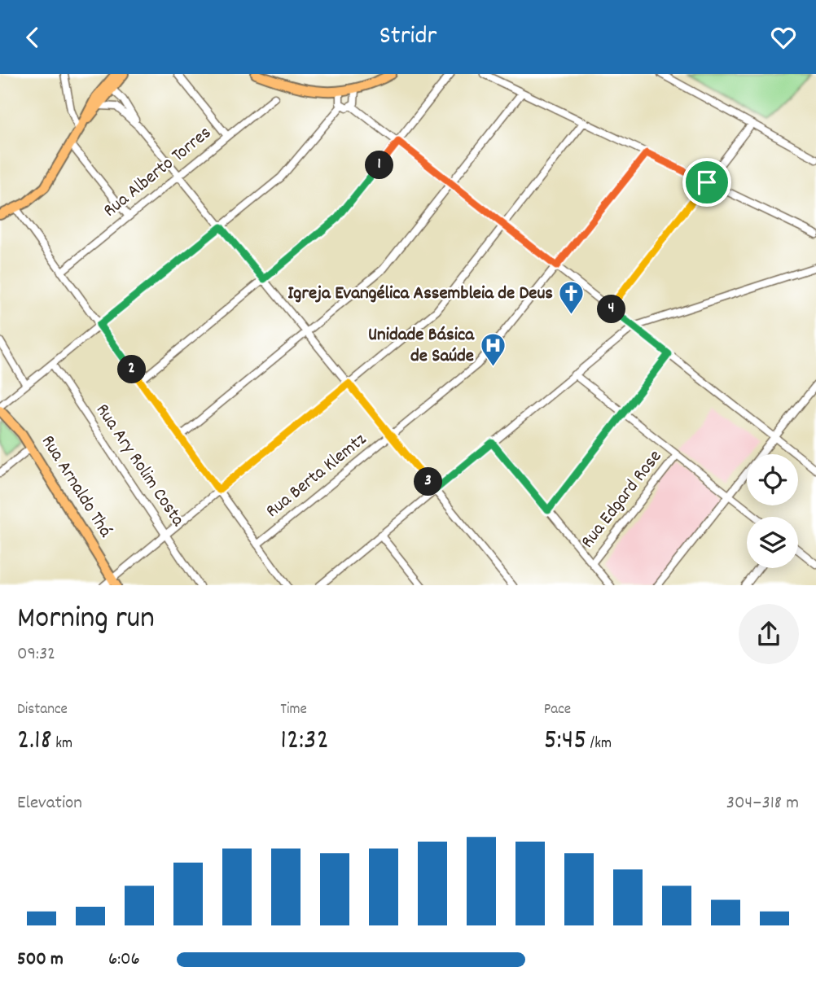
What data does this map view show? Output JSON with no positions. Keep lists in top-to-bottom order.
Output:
{
  "streets": {
    "main road": ["Rua Arnaldo Thá"],
    "street": [
      "Rua Alberto Torres",
      "Rua Ary Rolim Costa",
      "Rua Berta Klemtz",
      "Rua Edgard Rose"
    ]
  },
  "places": {
    "church": ["Igreja Evangélica Assembleia de Deus"],
    "hospital": ["Unidade Básica de Saúde"]
  },
  "page": {
    "header": "Stridr",
    "pins": [
      "1",
      "4",
      "2",
      "3"
    ],
    "heading": ["Morning run", "09:32"],
    "stats": [
      ["Distance", "2.18 km"],
      ["Time", "12:32"],
      ["Pace", "5:45 /km"]
    ],
    "chart": ["Elevation", "304–318 m"],
    "list": [
      {
        "name": "500 m",
        "note": "6:06"
      }
    ]
  }
}
